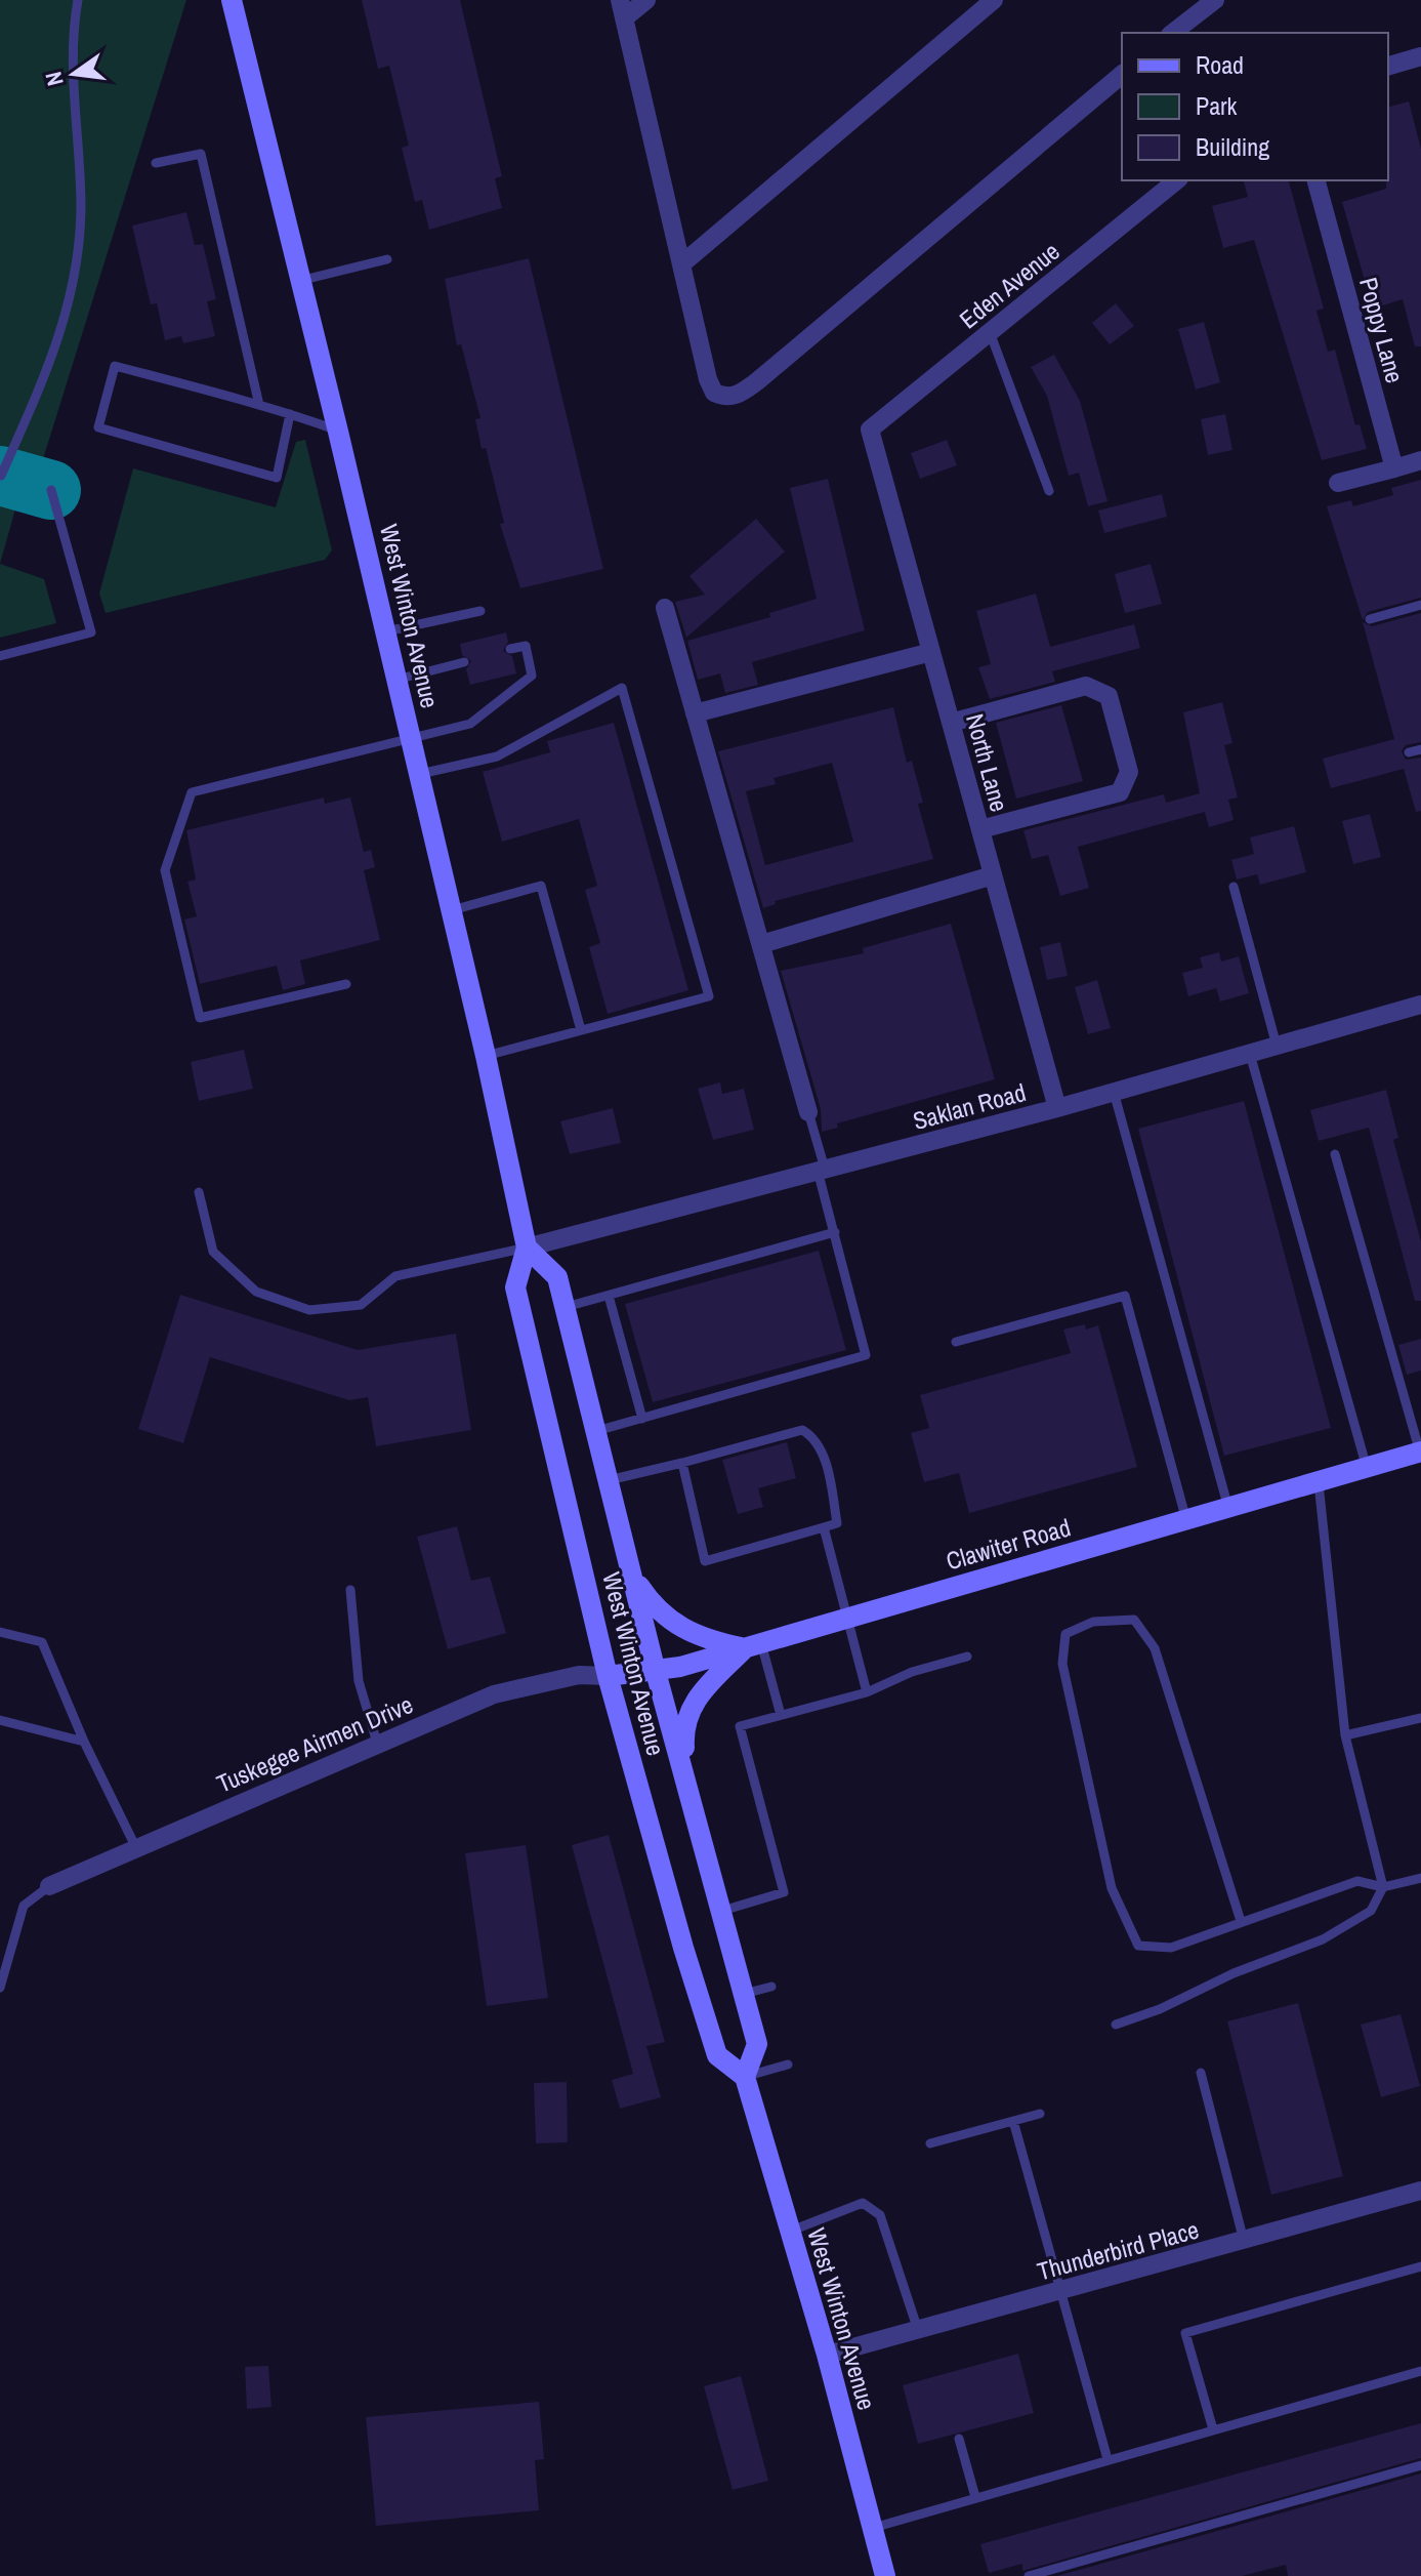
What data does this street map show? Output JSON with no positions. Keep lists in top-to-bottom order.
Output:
{
  "streets": {
    "main road": ["West Winton Avenue", "Clawiter Road"],
    "street": [
      "Eden Avenue",
      "Poppy Lane",
      "North Lane",
      "Saklan Road",
      "Tuskegee Airmen Drive",
      "Thunderbird Place"
    ]
  },
  "crossings": [
    ["Eden Avenue", "North Lane"],
    ["West Winton Avenue", "Saklan Road"],
    ["West Winton Avenue", "Clawiter Road"],
    ["West Winton Avenue", "Tuskegee Airmen Drive"],
    ["West Winton Avenue", "Thunderbird Place"],
    ["North Lane", "Saklan Road"],
    ["Clawiter Road", "Tuskegee Airmen Drive"]
  ],
  "legend": ["Road", "Park", "Building"],
  "north": "left"
}
